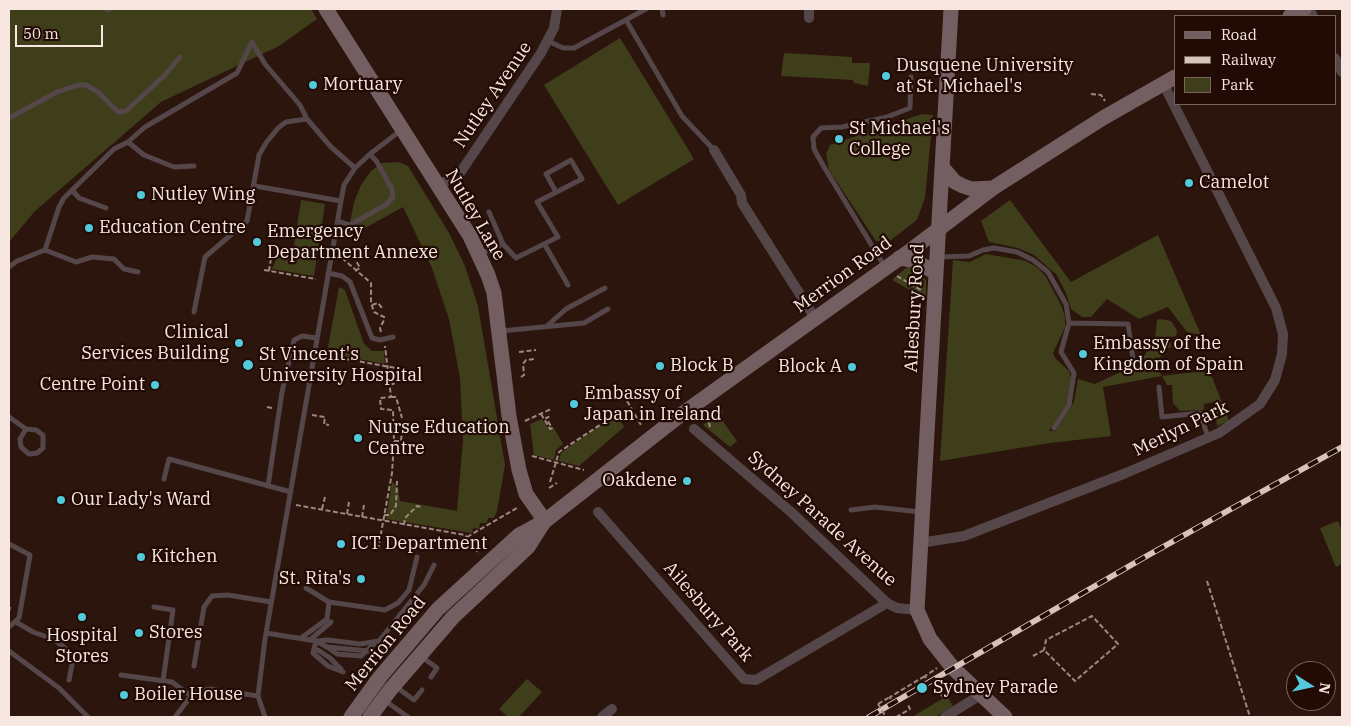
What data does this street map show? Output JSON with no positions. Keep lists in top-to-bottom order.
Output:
{
  "streets": {
    "main road": ["Nutley Lane", "Merrion Road", "Ailesbury Road"],
    "street": [
      "Nutley Avenue",
      "Merlyn Park",
      "Sydney Parade Avenue",
      "Ailesbury Park"
    ]
  },
  "crossings": [
    ["Nutley Avenue", "Nutley Lane"],
    ["Nutley Lane", "Merrion Road"],
    ["Merrion Road", "Ailesbury Road"],
    ["Merrion Road", "Merlyn Park"],
    ["Ailesbury Road", "Merlyn Park"],
    ["Ailesbury Road", "Sydney Parade Avenue"],
    ["Sydney Parade Avenue", "Ailesbury Park"]
  ],
  "places": [
    "Dusquene University at St. Michael's",
    "Mortuary",
    "St Michael's College",
    "Camelot",
    "Nutley Wing",
    "Education Centre",
    "Emergency Department Annexe",
    "Clinical Services Building",
    "Embassy of the Kingdom of Spain",
    "St Vincent's University Hospital",
    "Block B",
    "Block A",
    "Centre Point",
    "Embassy of Japan in Ireland",
    "Nurse Education Centre",
    "Oakdene",
    "Our Lady's Ward",
    "ICT Department",
    "Kitchen",
    "St. Rita's",
    "Hospital Stores",
    "Stores",
    "Sydney Parade",
    "Boiler House"
  ],
  "legend": ["Road", "Railway", "Park"],
  "scale_bar": "50 m",
  "north": "right"
}
